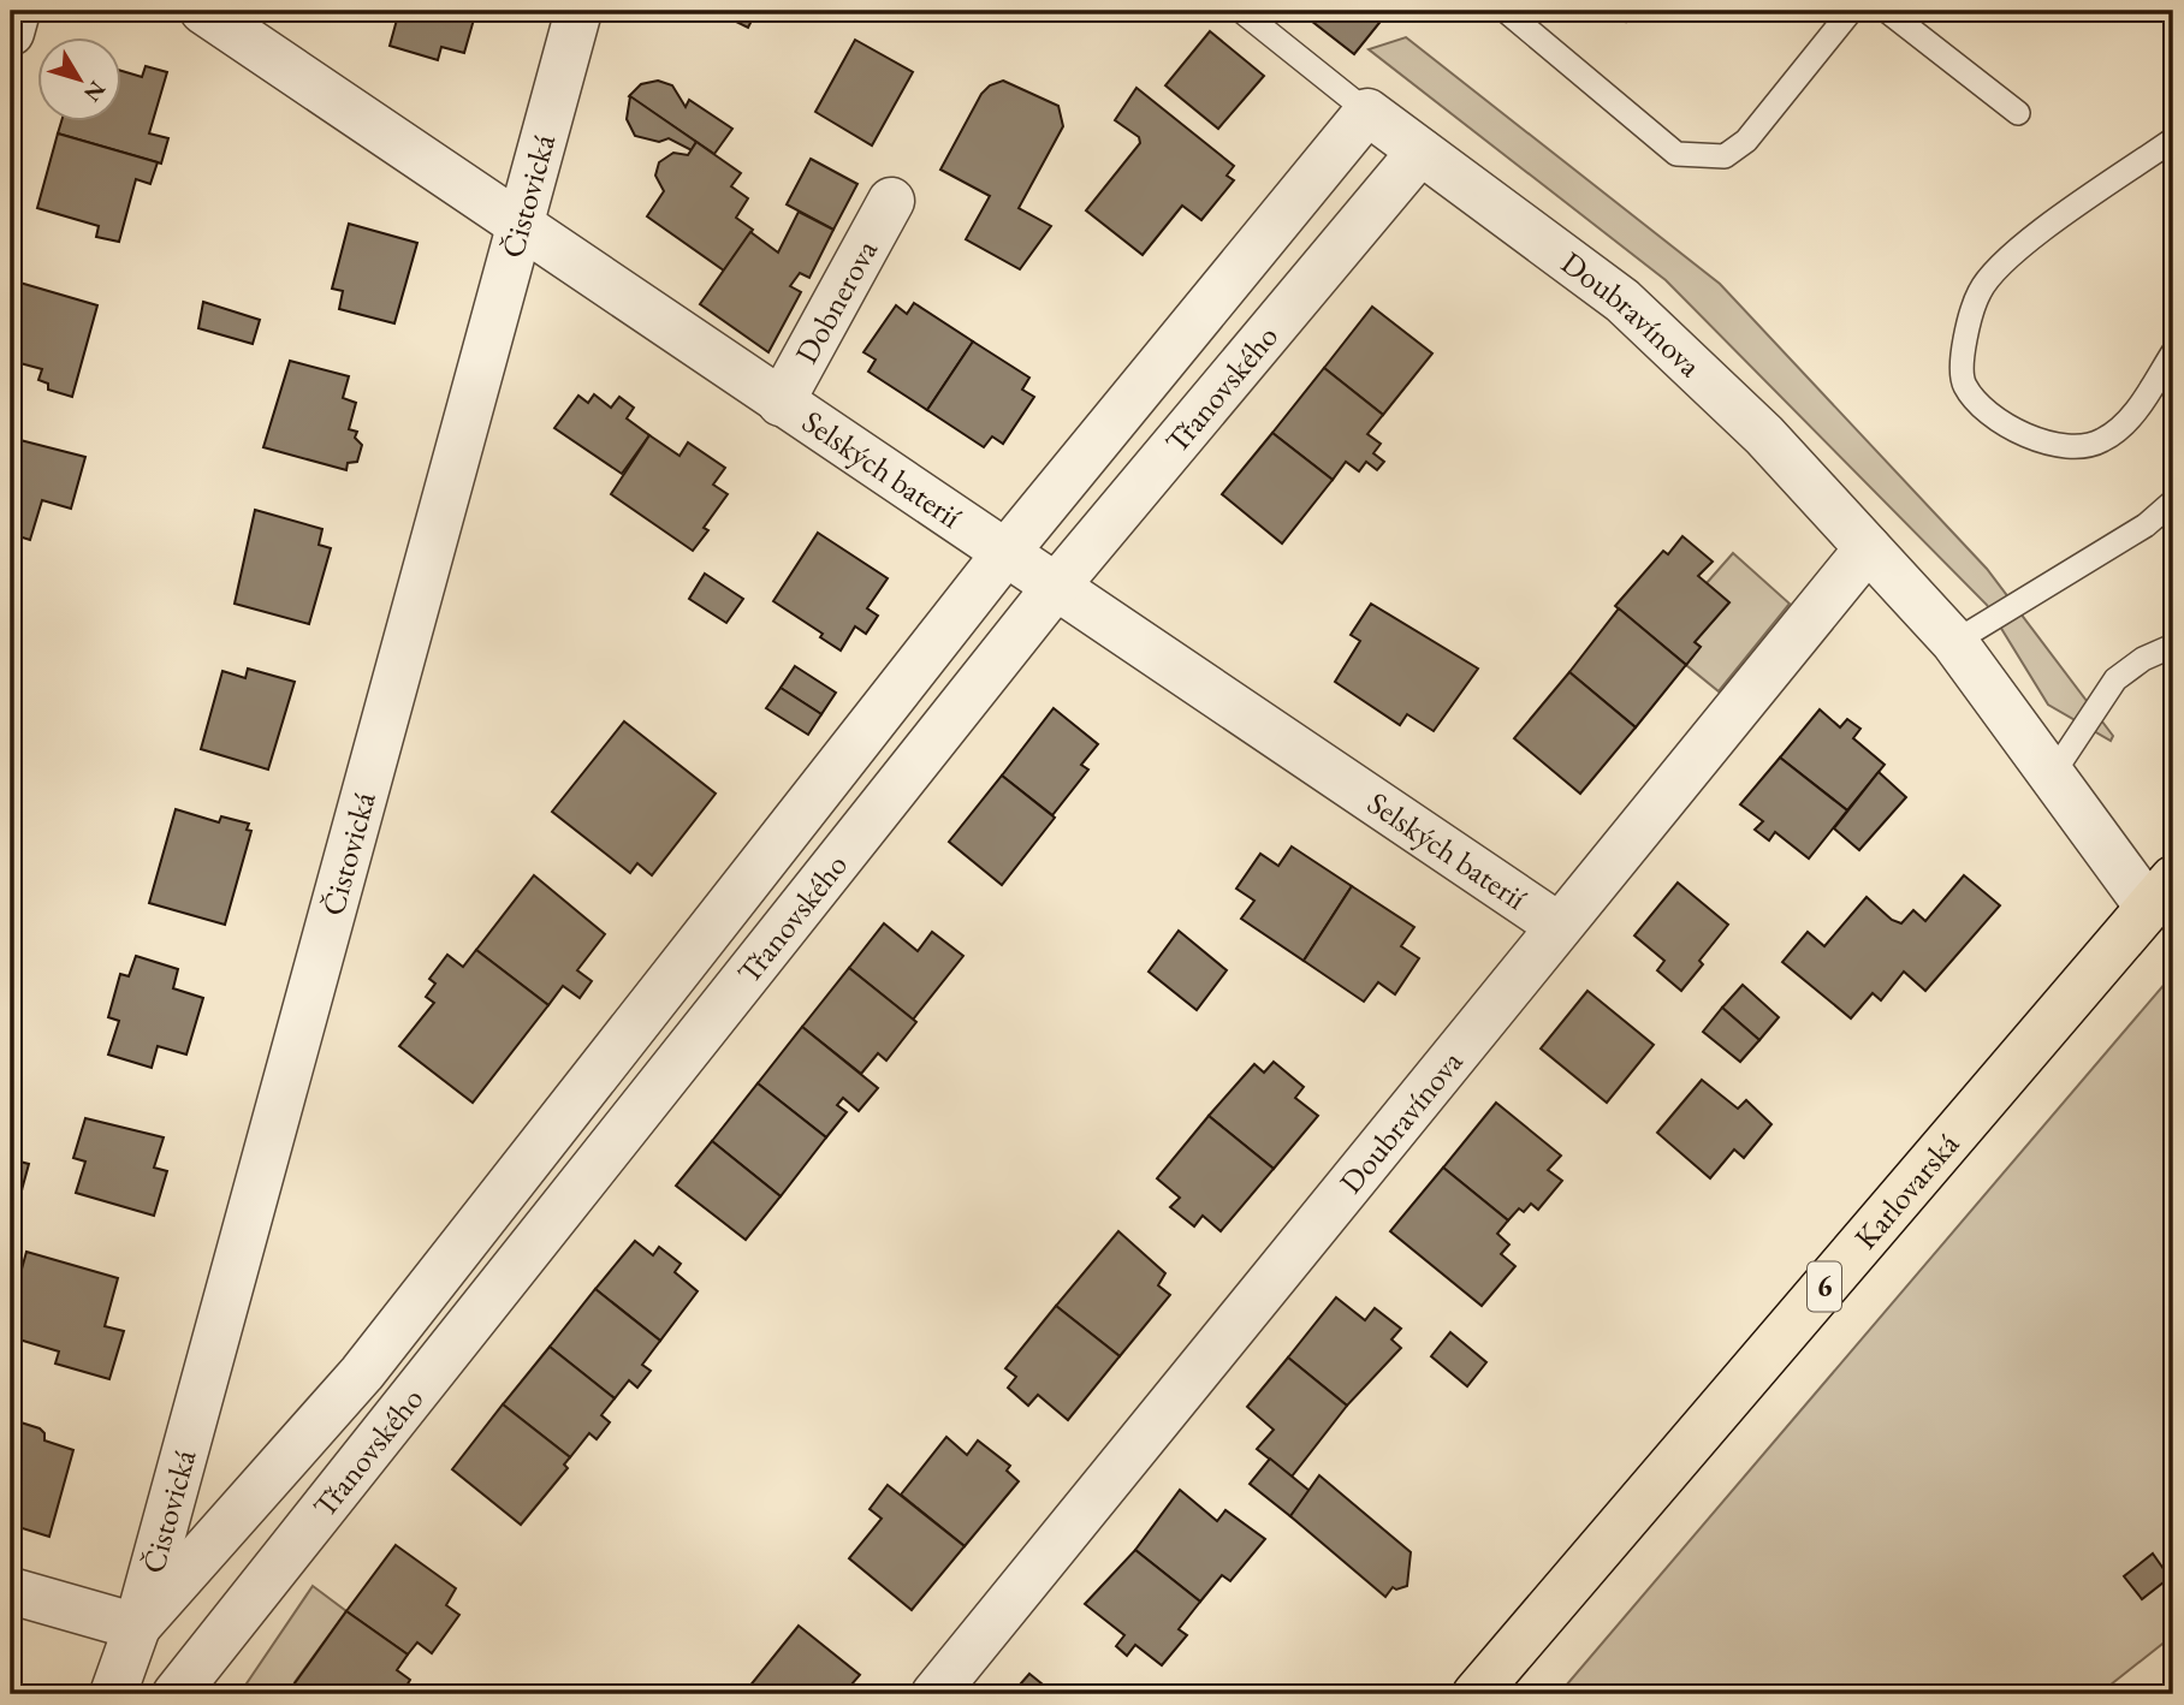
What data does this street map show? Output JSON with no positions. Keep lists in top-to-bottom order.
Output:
{
  "streets": {
    "main road": ["Karlovarská", "6"],
    "street": [
      "Čistovická",
      "Dobnerova",
      "Doubravínova",
      "Třanovského",
      "Selských baterií"
    ]
  },
  "crossings": [
    ["Čistovická", "Třanovského"],
    ["Čistovická", "Selských baterií"],
    ["Dobnerova", "Selských baterií"],
    ["Doubravínova", "Třanovského"],
    ["Doubravínova", "Selských baterií"],
    ["Doubravínova", "Karlovarská"],
    ["Třanovského", "Selských baterií"]
  ],
  "north": "bottom right"
}
